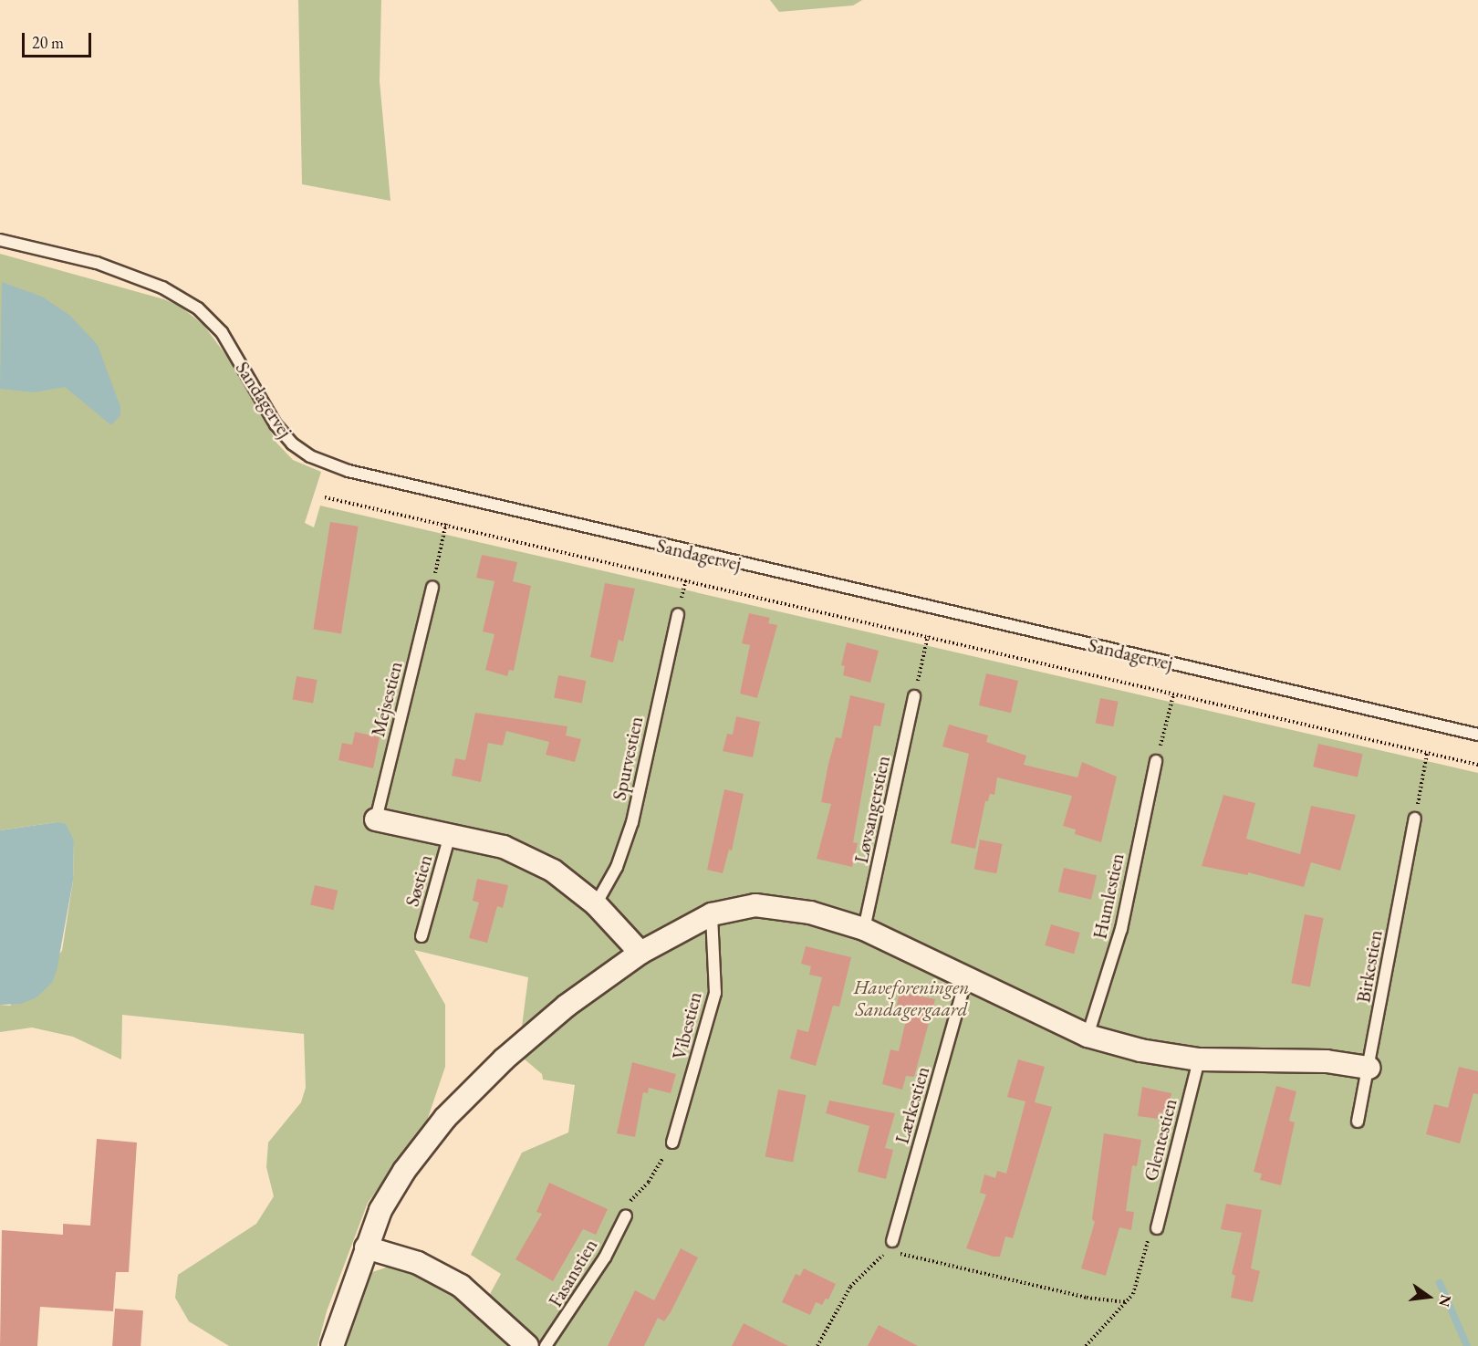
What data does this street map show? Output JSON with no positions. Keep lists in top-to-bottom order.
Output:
{
  "streets": {
    "lane": [
      "Sandagervej",
      "Mejsestien",
      "Spurvestien",
      "Løvsangerstien",
      "Søstien",
      "Humlestien",
      "Birkestien",
      "Vibestien",
      "Lærkestien",
      "Glentestien",
      "Fasanstien"
    ]
  },
  "parks": ["Haveforeningen Sandagergaard"],
  "scale_bar": "20 m",
  "north": "right"
}
